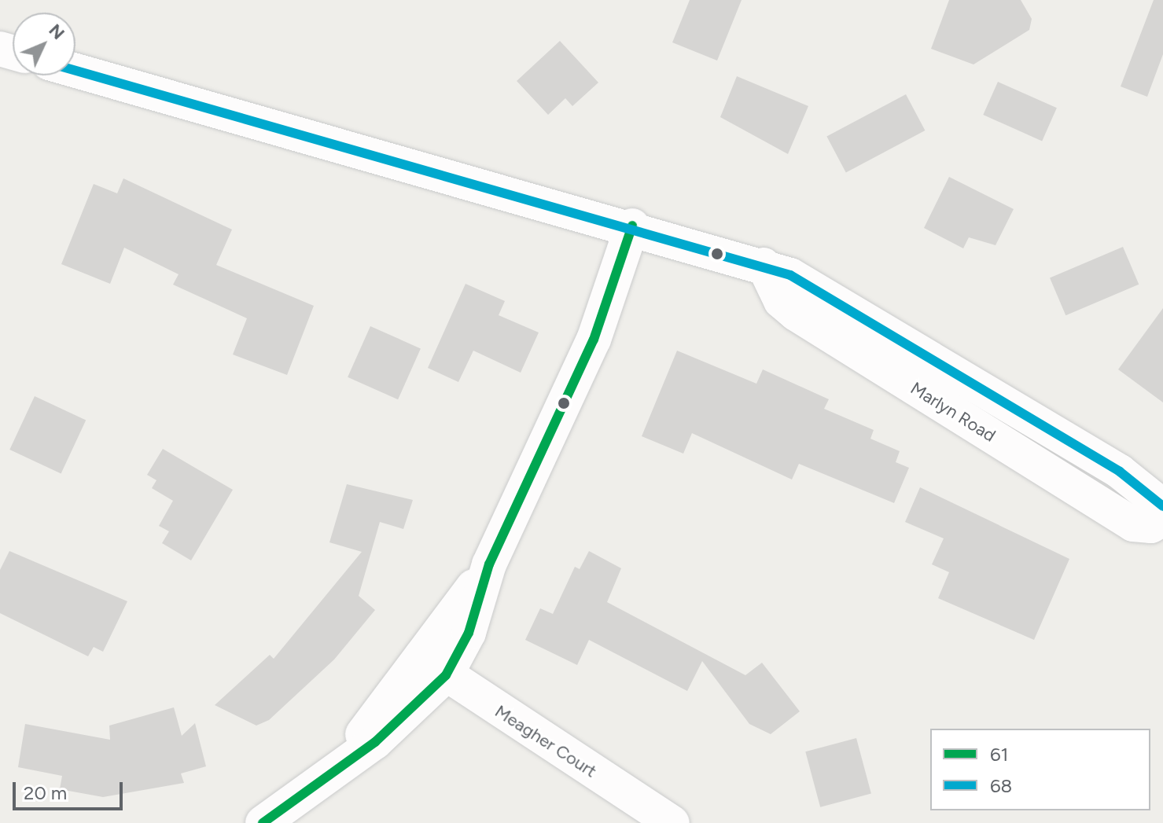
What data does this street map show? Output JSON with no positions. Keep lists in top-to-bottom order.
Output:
{
  "streets": {
    "street": ["Marlyn Road", "Meagher Court"]
  },
  "lines": ["transit line 68", "transit line 61"],
  "legend": ["61", "68"],
  "scale_bar": "20 m",
  "north": "top right"
}
